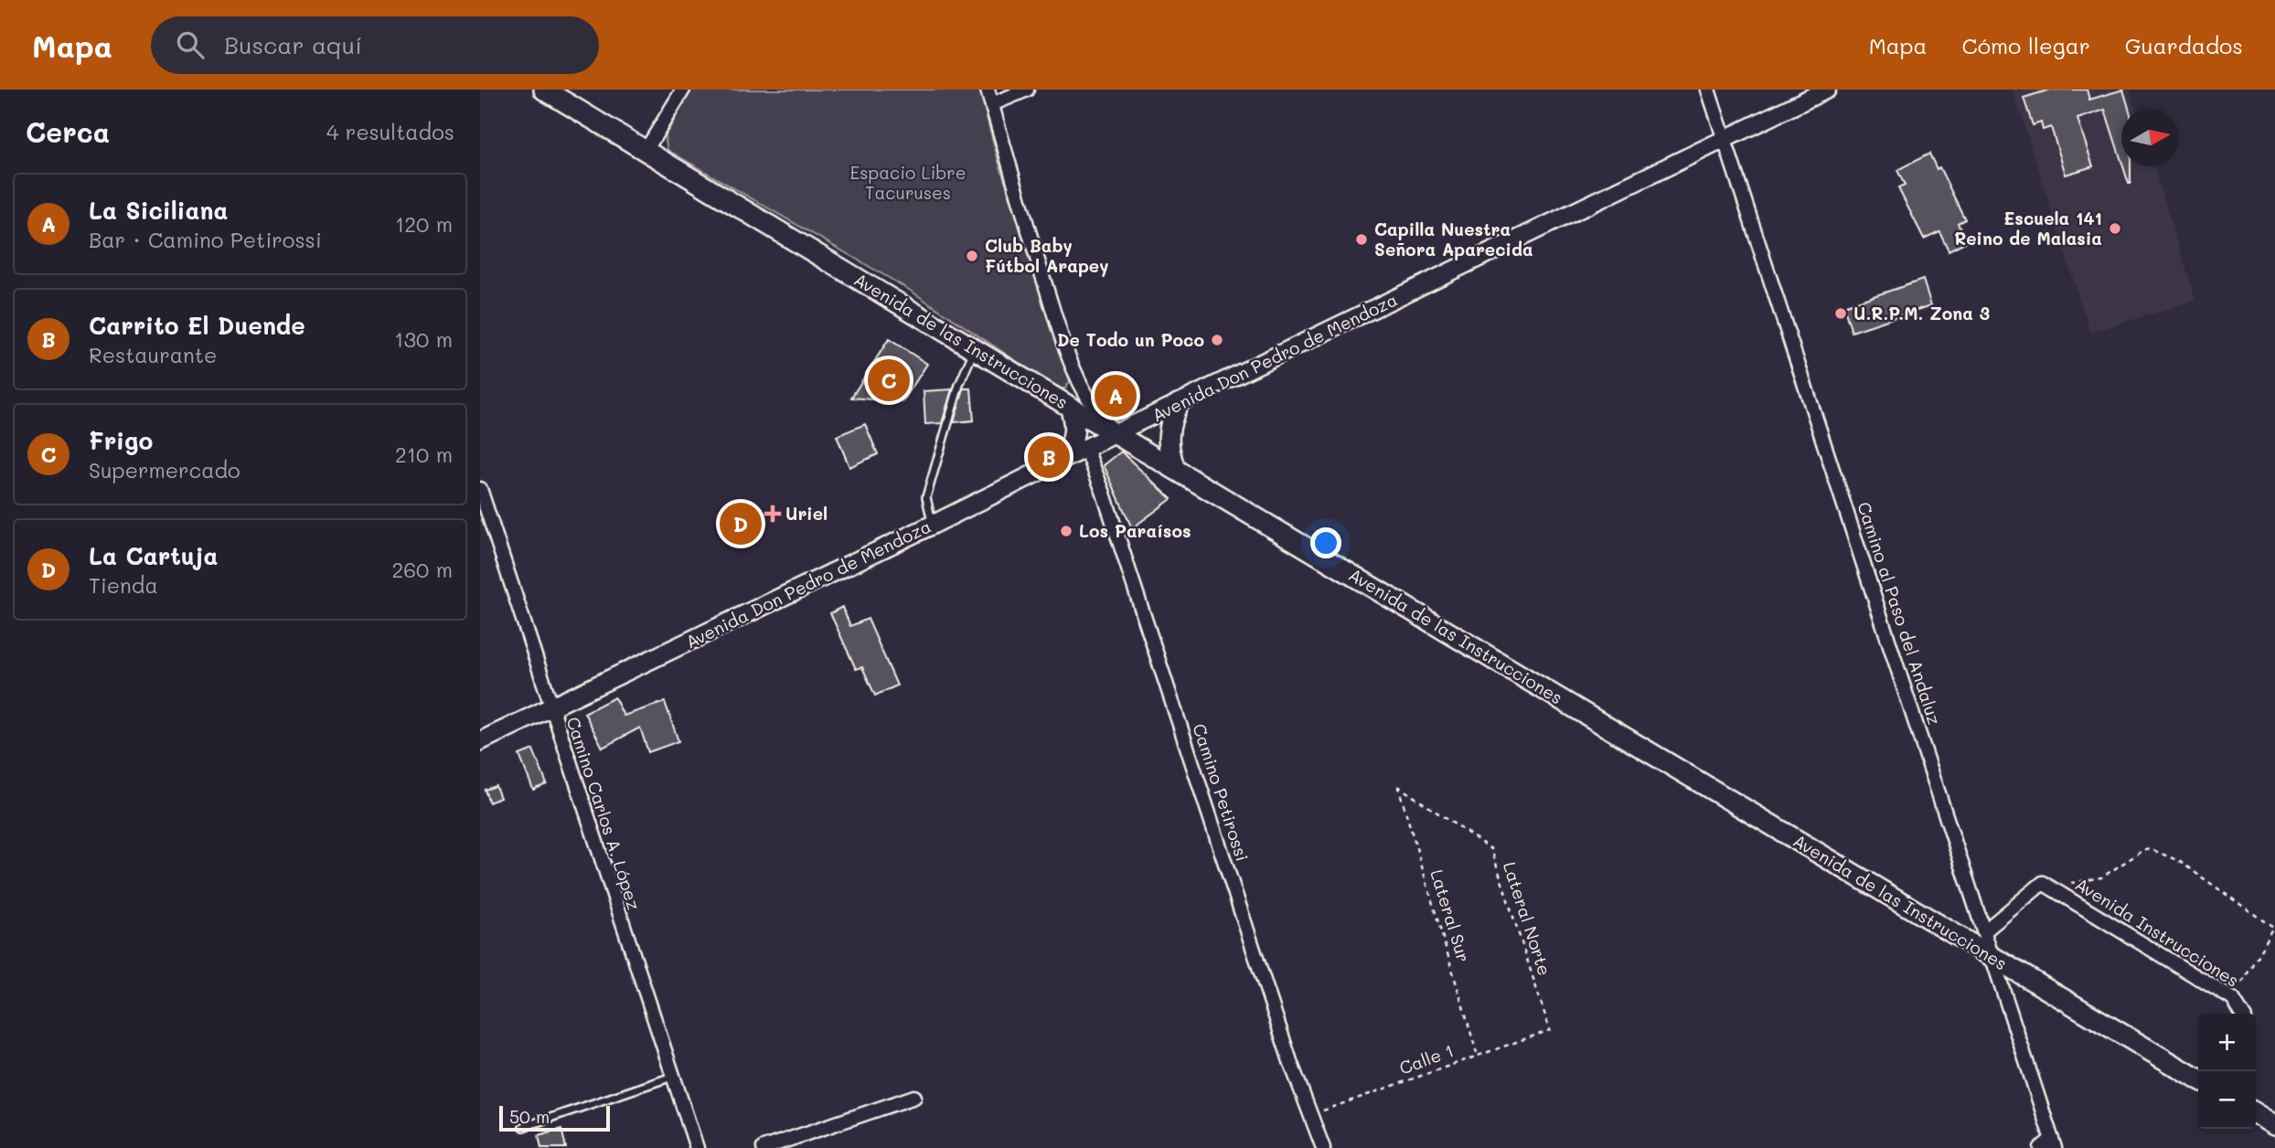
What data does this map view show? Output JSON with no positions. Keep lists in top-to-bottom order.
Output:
{
  "streets": {
    "main road": ["Avenida de las Instrucciones", "Avenida Don Pedro de Mendoza"],
    "street": [
      "Camino al Paso del Andaluz",
      "Camino Petirossi",
      "Camino Carlos A. López",
      "Avenida Instrucciones"
    ],
    "path": ["Lateral Sur", "Lateral Norte", "Calle 1"]
  },
  "crossings": [
    ["Avenida de las Instrucciones", "Avenida Don Pedro de Mendoza"],
    ["Avenida de las Instrucciones", "Camino al Paso del Andaluz"],
    ["Avenida Don Pedro de Mendoza", "Camino al Paso del Andaluz"],
    ["Avenida Don Pedro de Mendoza", "Camino Petirossi"],
    ["Avenida Don Pedro de Mendoza", "Camino Carlos A. López"],
    ["Camino al Paso del Andaluz", "Avenida Instrucciones"],
    ["Camino Petirossi", "Calle 1"],
    ["Lateral Sur", "Lateral Norte"],
    ["Lateral Sur", "Calle 1"],
    ["Lateral Norte", "Calle 1"]
  ],
  "parks": ["Espacio Libre Tacuruses"],
  "places": {
    "other": [
      "Escuela 141 Reino de Malasia",
      "Capilla Nuestra Señora Aparecida",
      "Club Baby Fútbol Arapey",
      "U.R.P.M. Zona 3",
      "De Todo un Poco",
      "Los Paraísos"
    ],
    "health": ["Uriel"]
  },
  "scale_bar": "50 m",
  "north": "right",
  "page": {
    "header": "Mapa",
    "search": "Buscar aquí",
    "nav": ["Mapa", "Cómo llegar", "Guardados"],
    "heading": ["Cerca", "4 resultados"],
    "list": [
      {
        "mark": "A",
        "name": "La Siciliana",
        "note": "Bar · Camino Petirossi",
        "value": "120 m"
      },
      {
        "mark": "B",
        "name": "Carrito El Duende",
        "note": "Restaurante",
        "value": "130 m"
      },
      {
        "mark": "C",
        "name": "Frigo",
        "note": "Supermercado",
        "value": "210 m"
      },
      {
        "mark": "D",
        "name": "La Cartuja",
        "note": "Tienda",
        "value": "260 m"
      }
    ],
    "pins": [
      "C",
      "A",
      "B",
      "D"
    ],
    "map_buttons": ["+", "−"],
    "scale": "50 m"
  }
}
